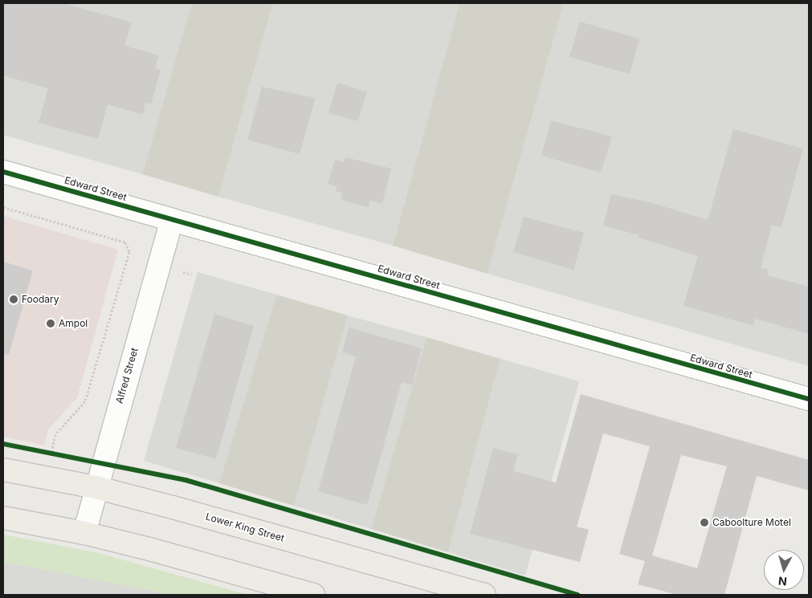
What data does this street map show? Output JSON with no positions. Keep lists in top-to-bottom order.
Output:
{
  "streets": {
    "main road": ["Lower King Street"],
    "street": ["Edward Street", "Alfred Street"]
  },
  "crossings": [
    ["Edward Street", "Alfred Street"],
    ["Alfred Street", "Lower King Street"]
  ],
  "places": ["Foodary", "Ampol", "Caboolture Motel"],
  "north": "bottom"
}
